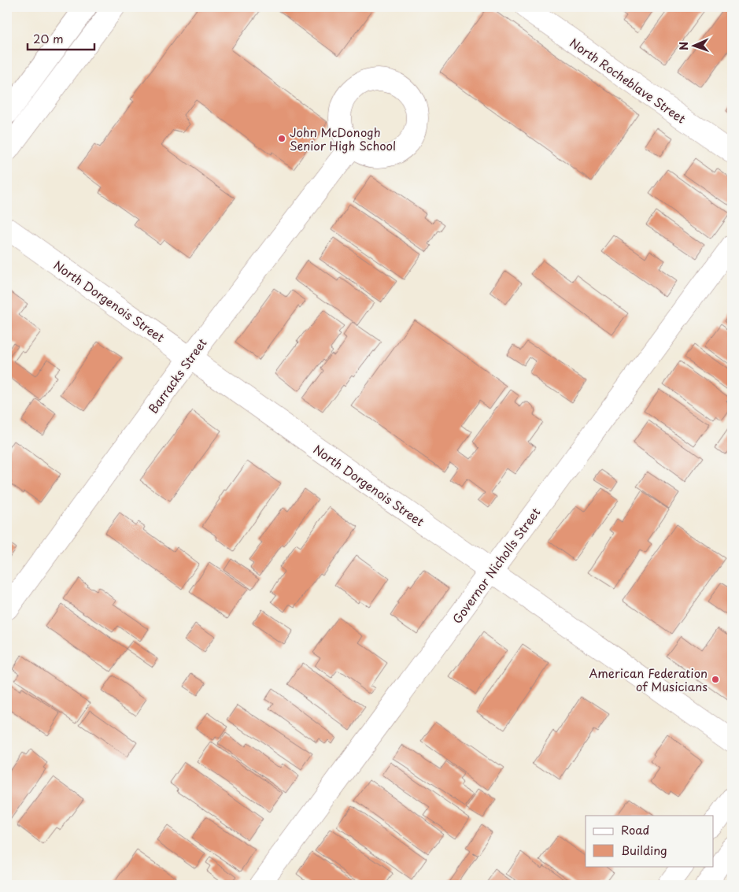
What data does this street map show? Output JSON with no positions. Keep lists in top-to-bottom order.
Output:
{
  "streets": {
    "street": [
      "North Rocheblave Street",
      "North Dorgenois Street",
      "Barracks Street",
      "Governor Nicholls Street"
    ]
  },
  "crossings": [
    ["North Dorgenois Street", "Barracks Street"],
    ["North Dorgenois Street", "Governor Nicholls Street"]
  ],
  "places": ["John McDonogh Senior High School", "American Federation of Musicians"],
  "legend": ["Road", "Building"],
  "scale_bar": "20 m",
  "north": "left"
}
